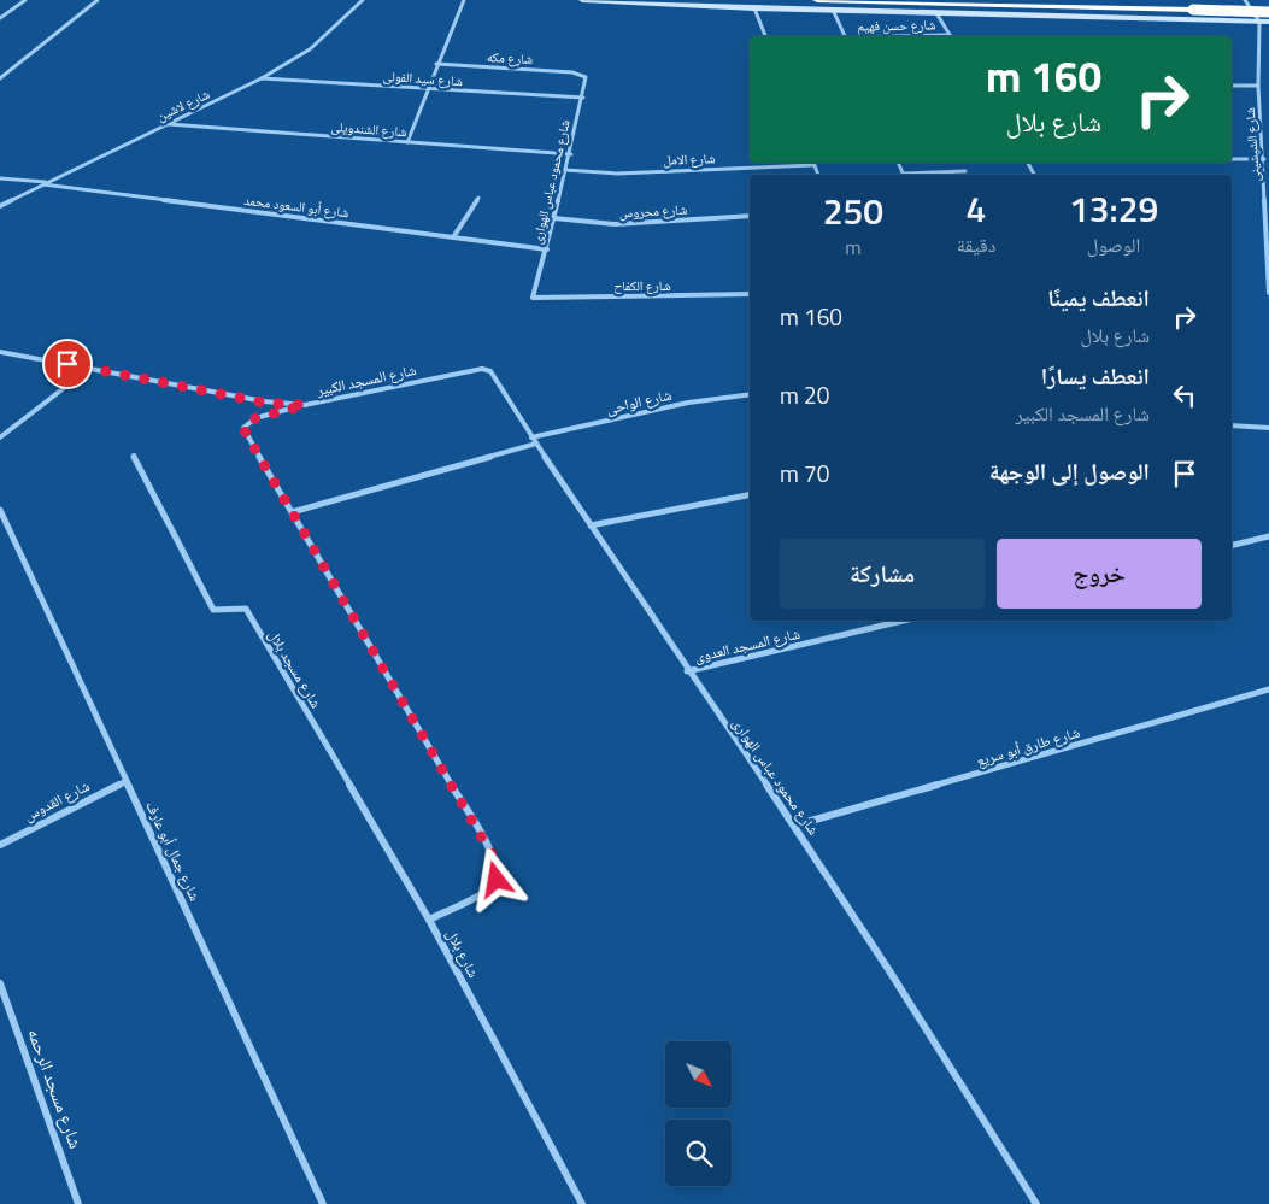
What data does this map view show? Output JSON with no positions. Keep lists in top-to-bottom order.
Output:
{
  "streets": {
    "street": [
      "شارع حسن فهيم",
      "شارع مكه",
      "شارع سيد الفولى",
      "شارع لاشين",
      "شارع الشندويلى",
      "شارع الشيشينى",
      "شارع الامل",
      "شارع محمود عباس الهوارى",
      "شارع أبو السعود محمد",
      "شارع محروس",
      "شارع الكفاح",
      "شارع المسجد الكبير",
      "شارع الواحى",
      "شارع المسجد العدوى",
      "شارع مسجد بلال",
      "شارع طارق أبو سريع",
      "شارع القدوس",
      "شارع جمال أبو عارف",
      "شارع بلال",
      "شارع مسجد الرحمه"
    ]
  },
  "crossings": [
    ["شارع مكه", "شارع محمود عباس الهوارى"],
    ["شارع سيد الفولى", "شارع لاشين"],
    ["شارع سيد الفولى", "شارع محمود عباس الهوارى"],
    ["شارع لاشين", "شارع الشندويلى"],
    ["شارع لاشين", "شارع أبو السعود محمد"],
    ["شارع الشندويلى", "شارع محمود عباس الهوارى"],
    ["شارع الامل", "شارع محمود عباس الهوارى"],
    ["شارع محمود عباس الهوارى", "شارع أبو السعود محمد"],
    ["شارع محمود عباس الهوارى", "شارع محروس"],
    ["شارع محمود عباس الهوارى", "شارع الكفاح"],
    ["شارع محمود عباس الهوارى", "شارع المسجد الكبير"],
    ["شارع محمود عباس الهوارى", "شارع الواحى"],
    ["شارع محمود عباس الهوارى", "شارع المسجد العدوى"],
    ["شارع محمود عباس الهوارى", "شارع طارق أبو سريع"],
    ["شارع المسجد الكبير", "شارع بلال"],
    ["شارع الواحى", "شارع بلال"],
    ["شارع مسجد بلال", "شارع بلال"],
    ["شارع القدوس", "شارع جمال أبو عارف"]
  ],
  "north": "bottom right",
  "page": {
    "turn": ["160 m", "شارع بلال"],
    "eta": [
      "13:29",
      "الوصول",
      "4",
      "دقيقة",
      "250",
      "m"
    ],
    "list": [
      {
        "name": "انعطف يمينًا",
        "note": "شارع بلال",
        "value": "160 m"
      },
      {
        "name": "انعطف يسارًا",
        "note": "شارع المسجد الكبير",
        "value": "20 m"
      },
      {
        "name": "الوصول إلى الوجهة",
        "value": "70 m"
      }
    ],
    "buttons": ["خروج", "مشاركة"]
  }
}
